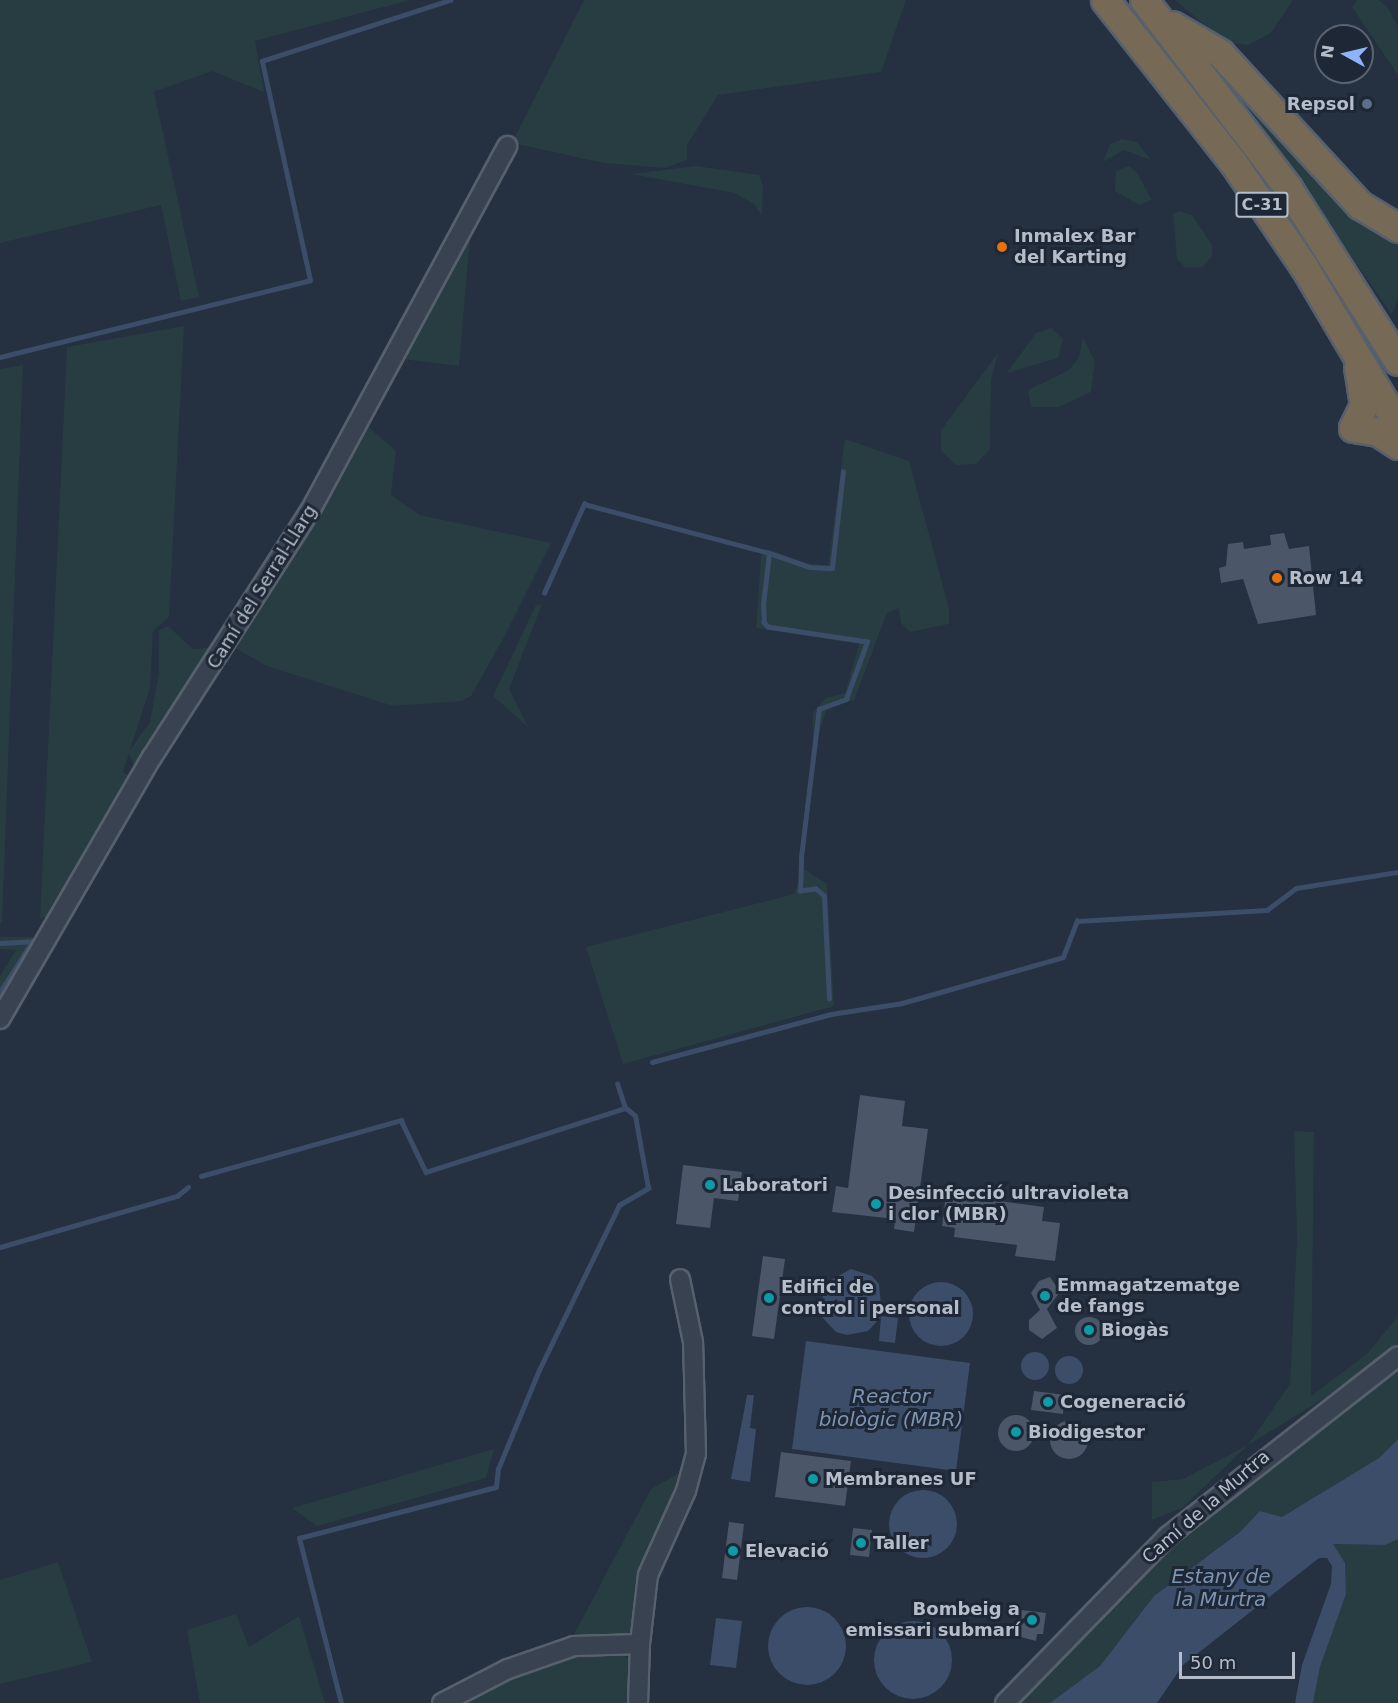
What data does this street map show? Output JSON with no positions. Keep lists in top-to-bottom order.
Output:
{
  "streets": {
    "highway": ["C-31"],
    "street": ["Camí del Serral-Llarg", "Camí de la Murtra"]
  },
  "water": ["Reactor biològic (MBR)", "Estany de la Murtra"],
  "places": [
    "Repsol",
    "Inmalex Bar del Karting",
    "Row 14",
    "Laboratori",
    "Desinfecció ultravioleta i clor (MBR)",
    "Emmagatzematge de fangs",
    "Edifici de control i personal",
    "Biogàs",
    "Cogeneració",
    "Biodigestor",
    "Membranes UF",
    "Taller",
    "Elevació",
    "Bombeig a emissari submarí"
  ],
  "scale_bar": "50 m",
  "north": "left"
}
